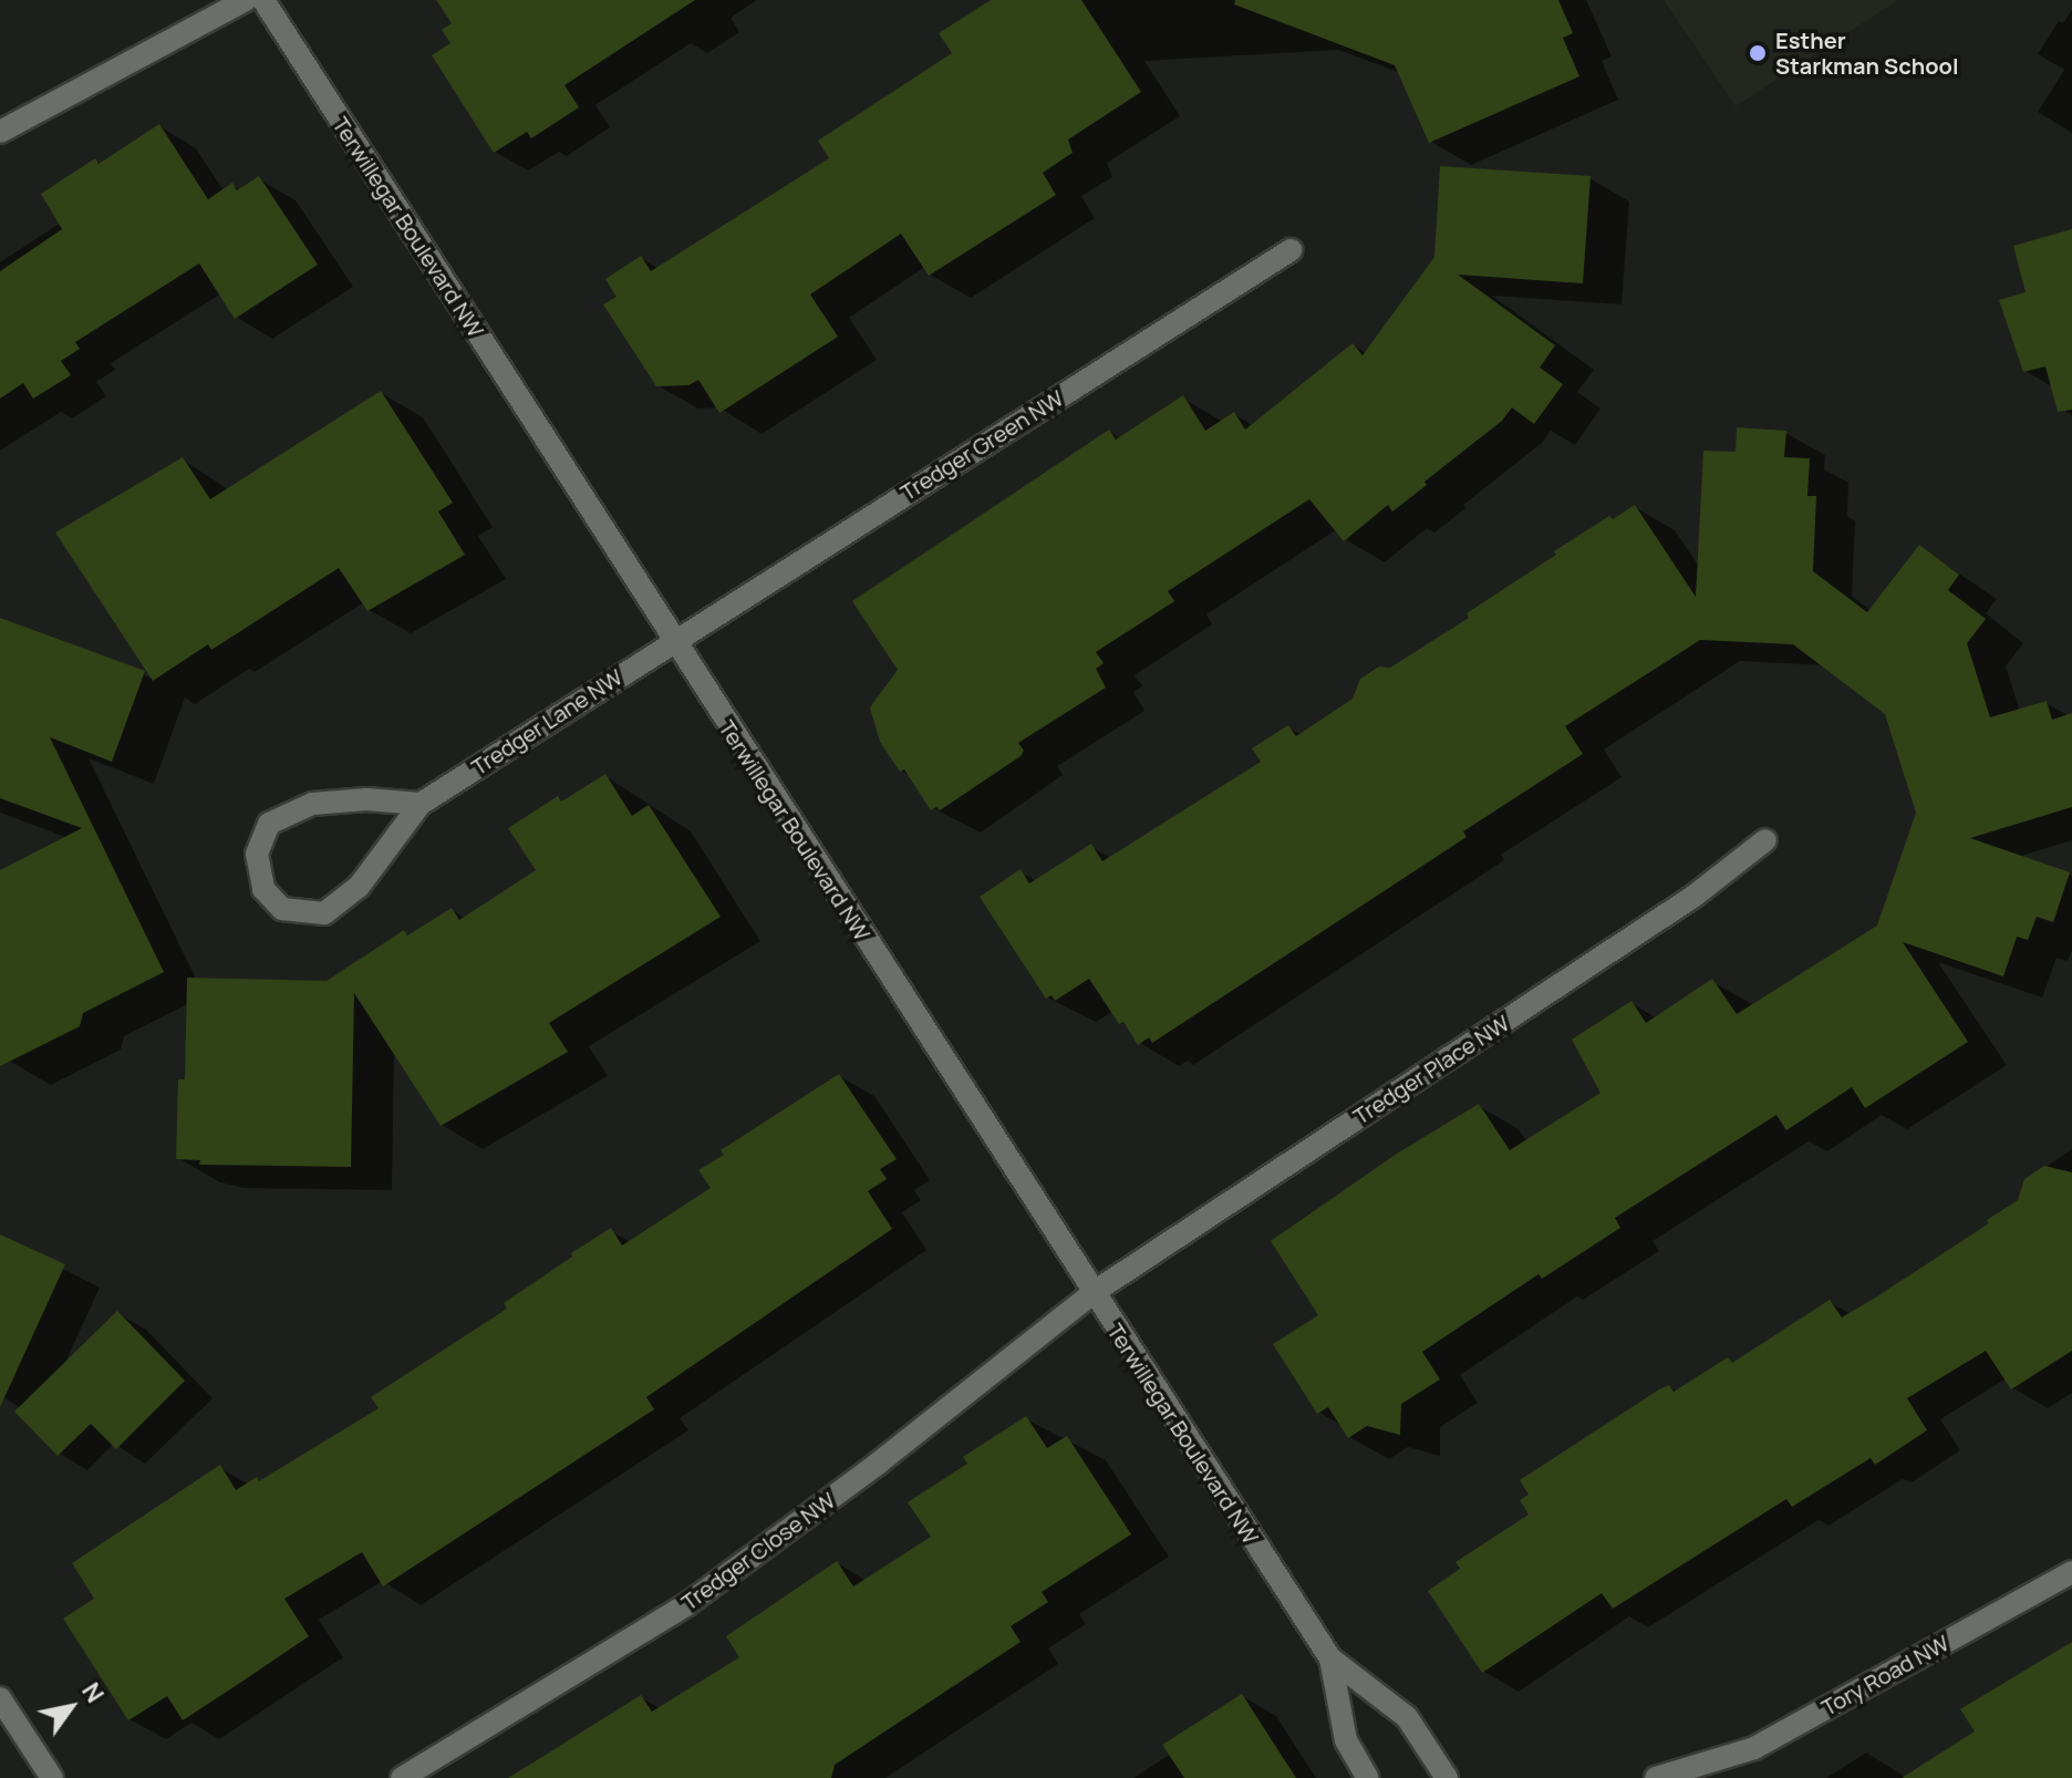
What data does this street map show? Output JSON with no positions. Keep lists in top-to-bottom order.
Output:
{
  "streets": {
    "street": [
      "Terwillegar Boulevard NW",
      "Tredger Green NW",
      "Tredger Lane NW",
      "Tredger Place NW",
      "Tredger Close NW",
      "Tory Road NW"
    ]
  },
  "crossings": [
    ["Terwillegar Boulevard NW", "Tredger Green NW"],
    ["Terwillegar Boulevard NW", "Tredger Lane NW"],
    ["Terwillegar Boulevard NW", "Tredger Place NW"],
    ["Terwillegar Boulevard NW", "Tredger Close NW"],
    ["Tredger Green NW", "Tredger Lane NW"],
    ["Tredger Place NW", "Tredger Close NW"]
  ],
  "places": ["Esther Starkman School"],
  "north": "top right"
}
